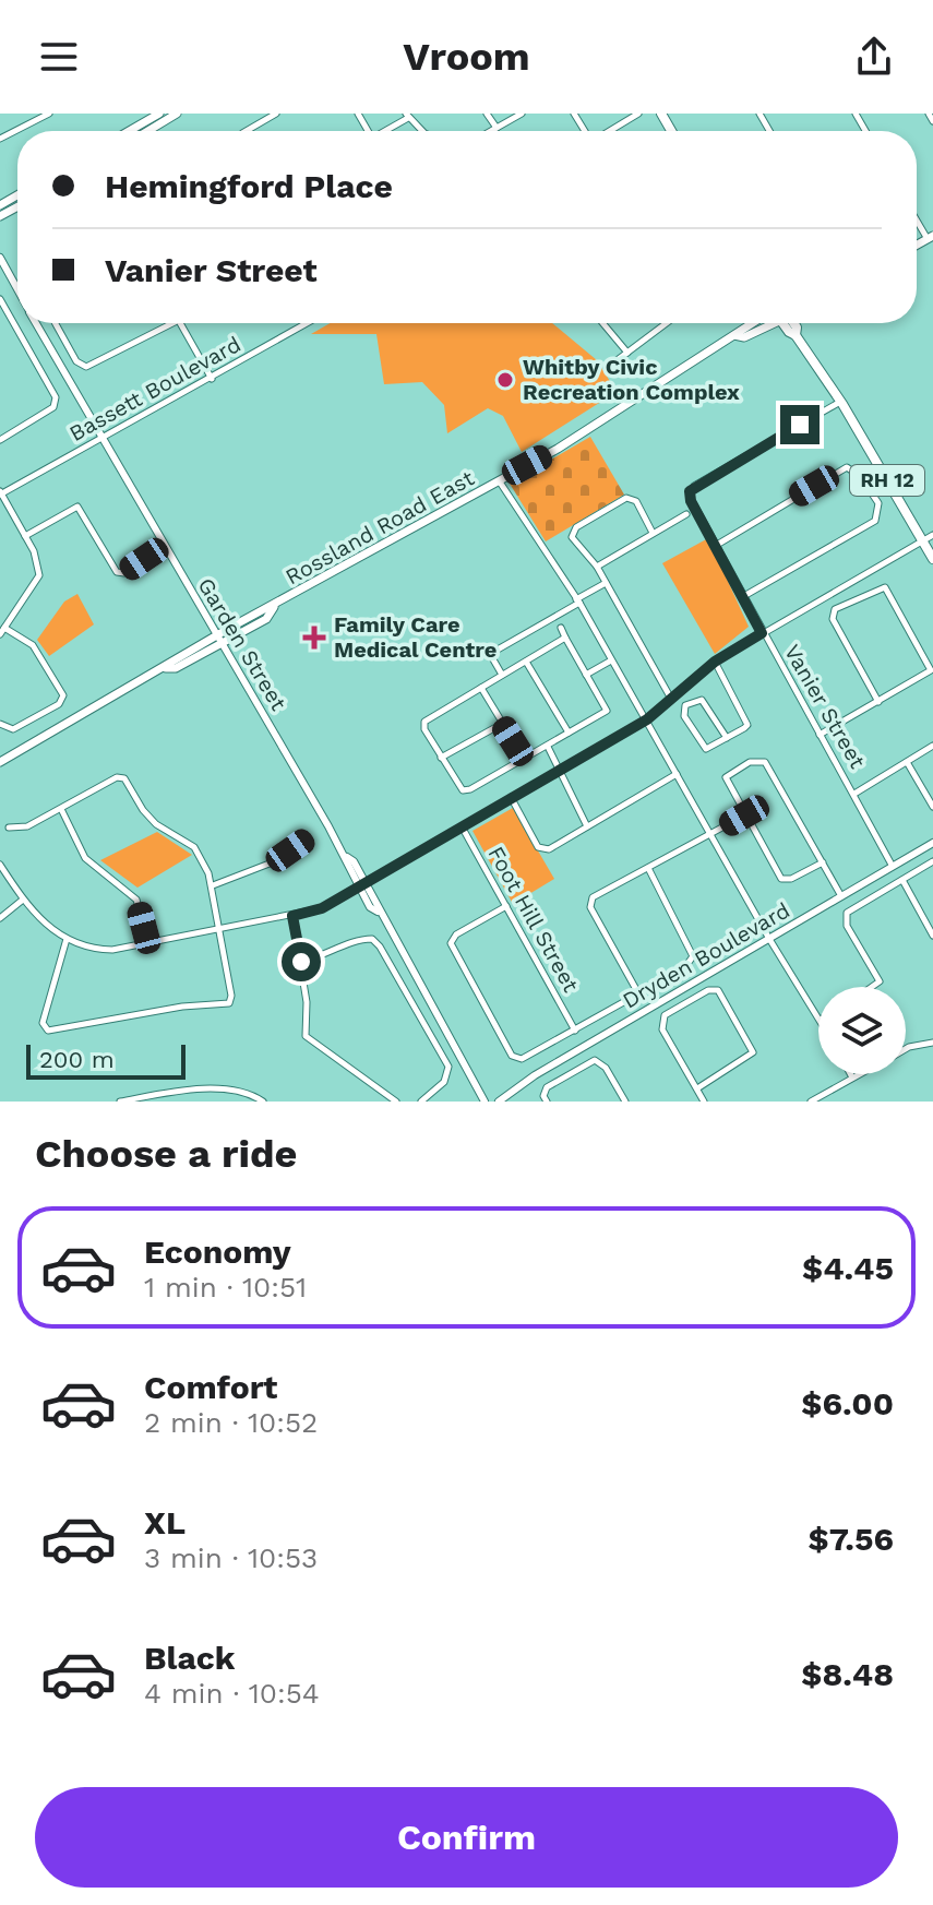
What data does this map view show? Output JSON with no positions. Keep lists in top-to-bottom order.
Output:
{
  "streets": {
    "main road": ["RH 12", "Rossland Road East"],
    "street": [
      "Bassett Boulevard",
      "Garden Street",
      "Vanier Street",
      "Foot Hill Street",
      "Dryden Boulevard"
    ]
  },
  "crossings": [
    ["Bassett Boulevard", "Garden Street"],
    ["RH 12", "Vanier Street"],
    ["Rossland Road East", "Garden Street"],
    ["Vanier Street", "Dryden Boulevard"]
  ],
  "places": {
    "other": ["Whitby Civic Recreation Complex"],
    "health": ["Family Care Medical Centre"]
  },
  "scale_bar": "200 m",
  "page": {
    "header": "Vroom",
    "banner": ["Hemingford Place", "Vanier Street"],
    "scale": "200 m",
    "heading": "Choose a ride",
    "list": [
      {
        "name": "Economy",
        "note": "1 min · 10:51",
        "value": "$4.45"
      },
      {
        "name": "Comfort",
        "note": "2 min · 10:52",
        "value": "$6.00"
      },
      {
        "name": "XL",
        "note": "3 min · 10:53",
        "value": "$7.56"
      },
      {
        "name": "Black",
        "note": "4 min · 10:54",
        "value": "$8.48"
      }
    ],
    "buttons": "Confirm"
  }
}
